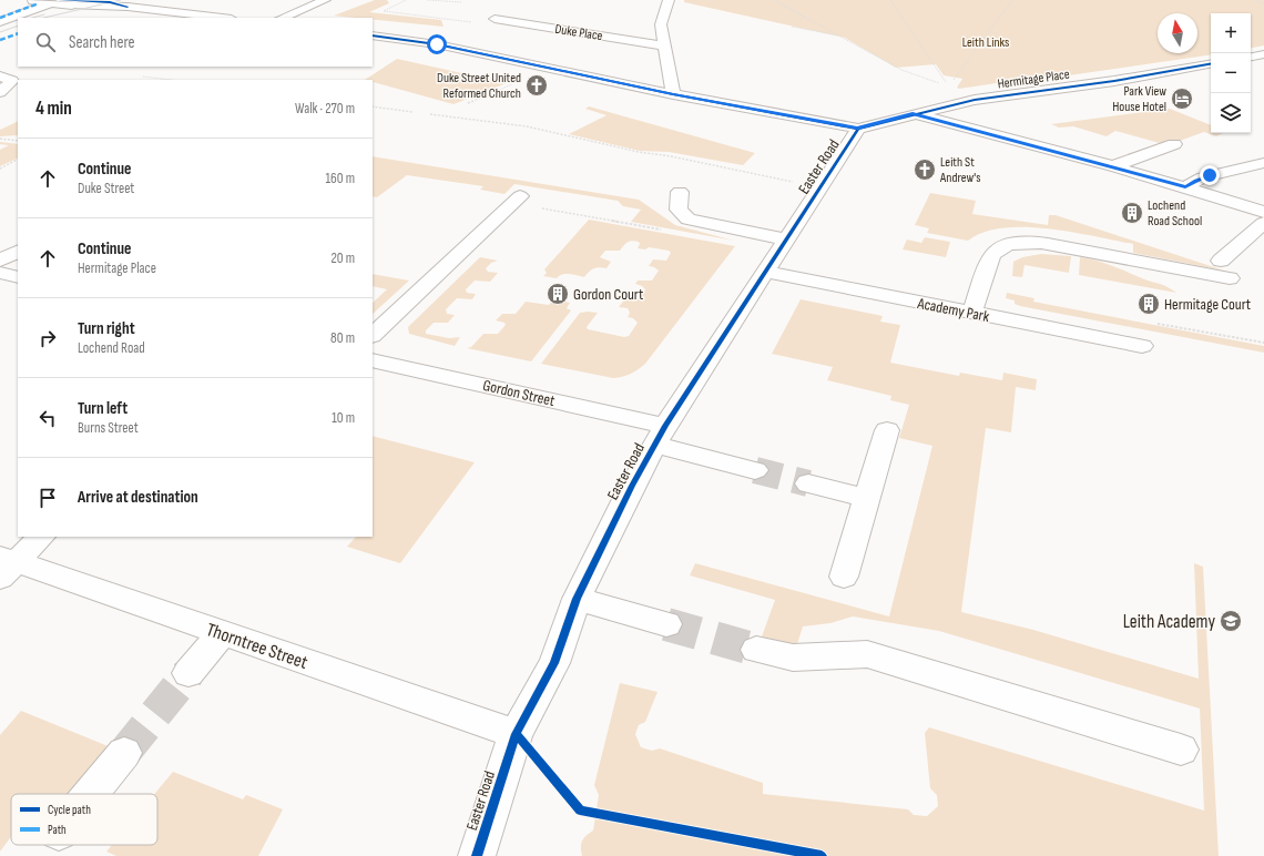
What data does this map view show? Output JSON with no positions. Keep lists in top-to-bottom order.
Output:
{
  "streets": {
    "street": [
      "Duke Place",
      "Hermitage Place",
      "Easter Road",
      "Academy Park",
      "Gordon Street",
      "Thorntree Street"
    ]
  },
  "crossings": [
    ["Hermitage Place", "Easter Road"],
    ["Easter Road", "Academy Park"],
    ["Easter Road", "Gordon Street"],
    ["Easter Road", "Thorntree Street"]
  ],
  "parks": ["Leith Links"],
  "places": {
    "church": ["Duke Street United Reformed Church", "Leith St Andrew's"],
    "hotel": ["Park View House Hotel"],
    "building": ["Lochend Road School", "Gordon Court", "Hermitage Court"],
    "school or university": ["Leith Academy"]
  },
  "legend": ["Cycle path", "Path"],
  "north": "top",
  "page": {
    "map_buttons": ["+", "−"],
    "search": "Search here",
    "heading": ["4 min", "Walk · 270 m"],
    "list": [
      ["Continue", "Duke Street", "160 m"],
      ["Continue", "Hermitage Place", "20 m"],
      ["Turn right", "Lochend Road", "80 m"],
      ["Turn left", "Burns Street", "10 m"],
      "Arrive at destination"
    ]
  }
}
